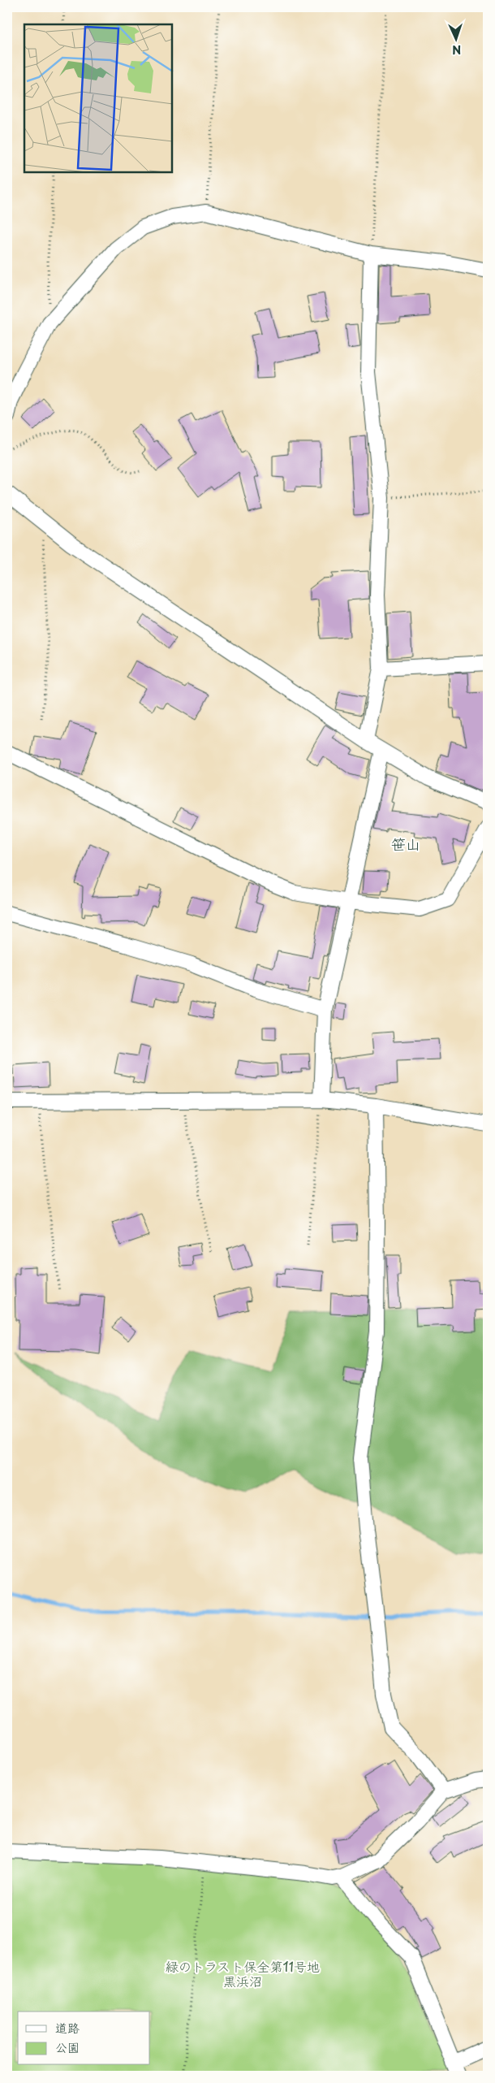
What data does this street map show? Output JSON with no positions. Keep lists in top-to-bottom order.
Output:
{
  "districts": ["笹山"],
  "parks": ["緑のトラスト保全第11号地 黒浜沼"],
  "legend": ["道路", "公園"],
  "north": "bottom"
}
